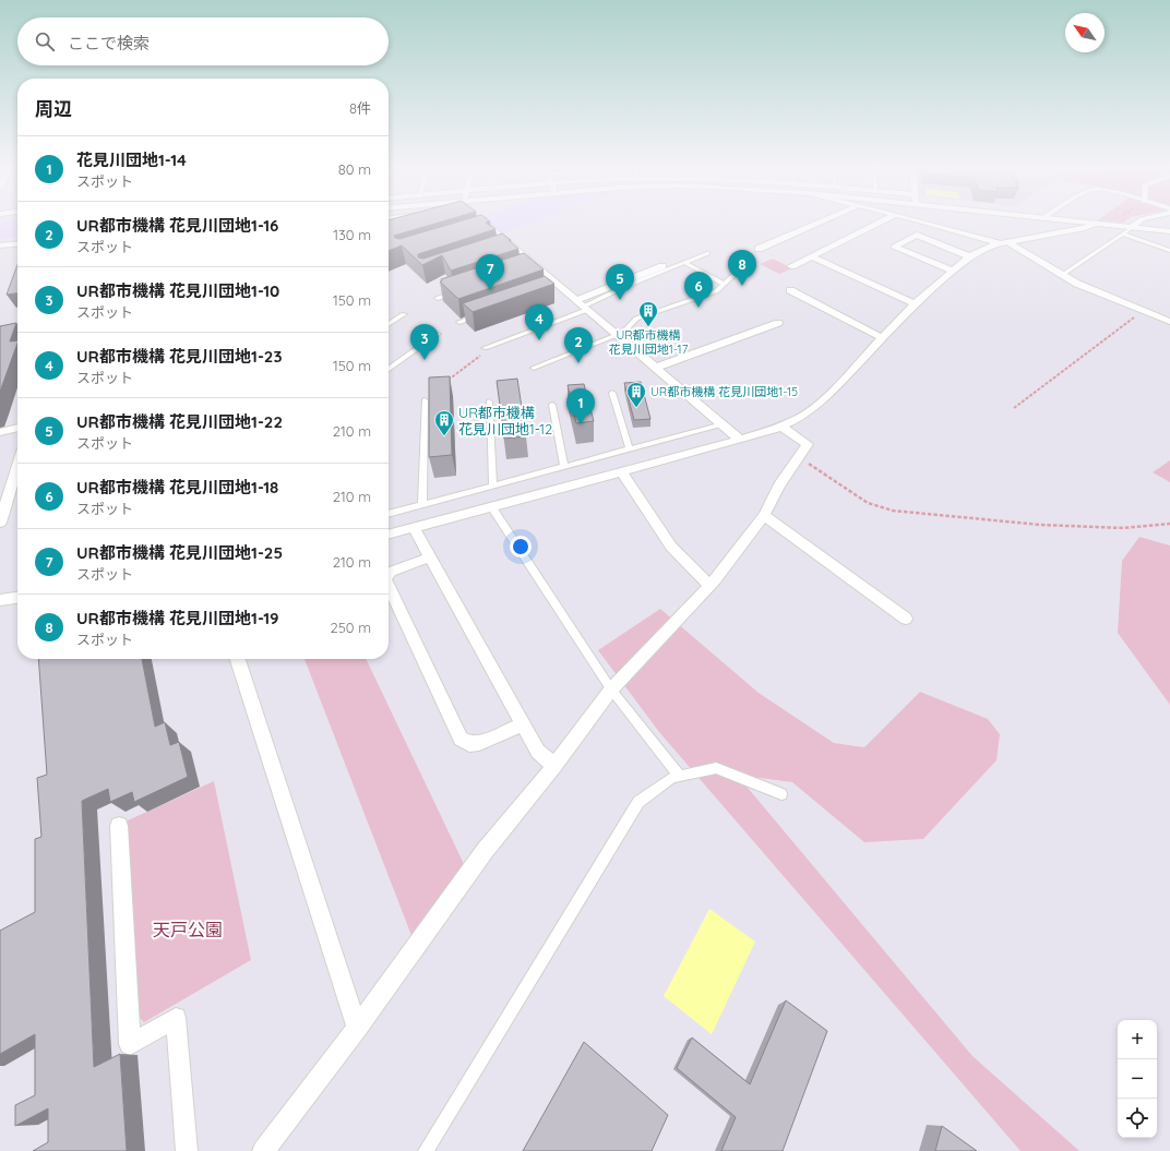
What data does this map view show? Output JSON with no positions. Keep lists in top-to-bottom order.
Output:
{
  "parks": ["天戸公園"],
  "places": {
    "building": ["UR都市機構 花見川団地1-17", "UR都市機構 花見川団地1-15", "UR都市機構 花見川団地1-12"]
  },
  "north": "top left",
  "page": {
    "search": "ここで検索",
    "heading": ["周辺", "8件"],
    "list": [
      {
        "mark": "1",
        "name": "花見川団地1-14",
        "note": "スポット",
        "value": "80 m"
      },
      {
        "mark": "2",
        "name": "UR都市機構 花見川団地1-16",
        "note": "スポット",
        "value": "130 m"
      },
      {
        "mark": "3",
        "name": "UR都市機構 花見川団地1-10",
        "note": "スポット",
        "value": "150 m"
      },
      {
        "mark": "4",
        "name": "UR都市機構 花見川団地1-23",
        "note": "スポット",
        "value": "150 m"
      },
      {
        "mark": "5",
        "name": "UR都市機構 花見川団地1-22",
        "note": "スポット",
        "value": "210 m"
      },
      {
        "mark": "6",
        "name": "UR都市機構 花見川団地1-18",
        "note": "スポット",
        "value": "210 m"
      },
      {
        "mark": "7",
        "name": "UR都市機構 花見川団地1-25",
        "note": "スポット",
        "value": "210 m"
      },
      {
        "mark": "8",
        "name": "UR都市機構 花見川団地1-19",
        "note": "スポット",
        "value": "250 m"
      }
    ],
    "pins": [
      "8",
      "7",
      "5",
      "6",
      "4",
      "3",
      "2",
      "1"
    ],
    "map_buttons": ["+", "−"]
  }
}
